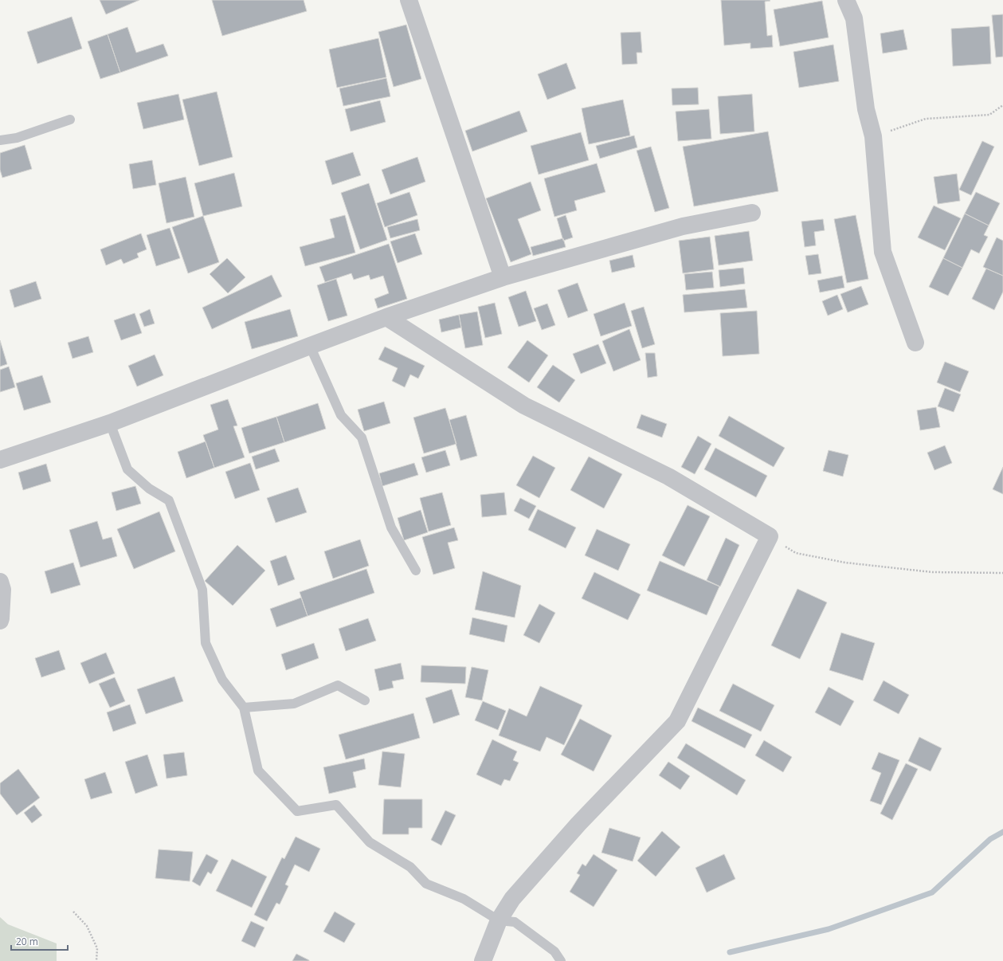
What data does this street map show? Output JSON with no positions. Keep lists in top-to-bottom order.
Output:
{
  "scale_bar": "20 m"
}
